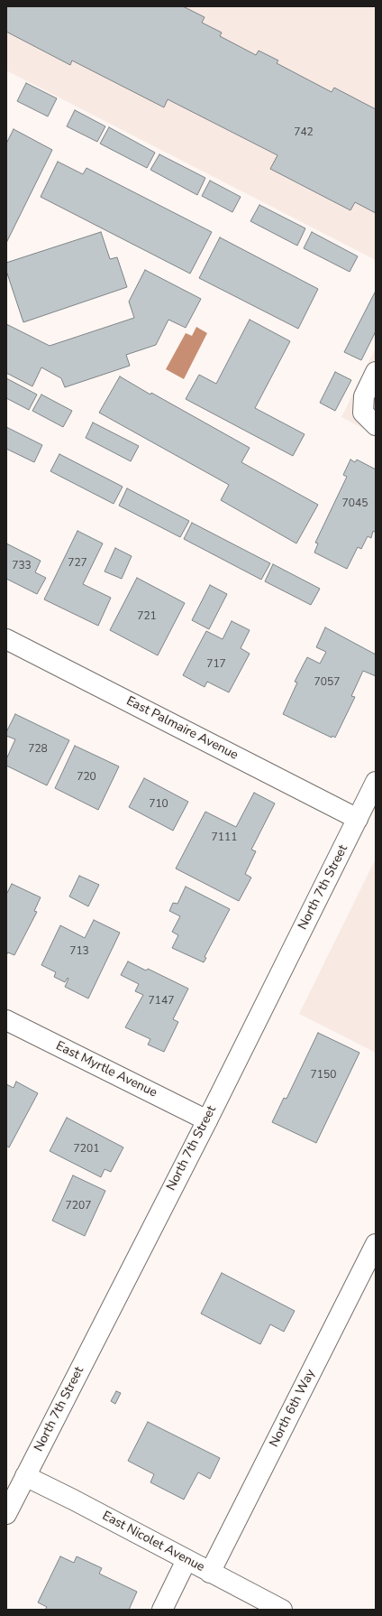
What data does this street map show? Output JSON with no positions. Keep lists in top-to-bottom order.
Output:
{
  "streets": {
    "street": [
      "East Palmaire Avenue",
      "North 7th Street",
      "East Myrtle Avenue",
      "North 6th Way",
      "East Nicolet Avenue"
    ]
  },
  "crossings": [
    ["East Palmaire Avenue", "North 7th Street"],
    ["North 7th Street", "East Myrtle Avenue"],
    ["North 7th Street", "East Nicolet Avenue"],
    ["North 6th Way", "East Nicolet Avenue"]
  ],
  "house_numbers": [
    "742",
    "7045",
    "727",
    "733",
    "721",
    "717",
    "7057",
    "728",
    "720",
    "710",
    "7111",
    "713",
    "7147",
    "7150",
    "7201",
    "7207"
  ]
}
